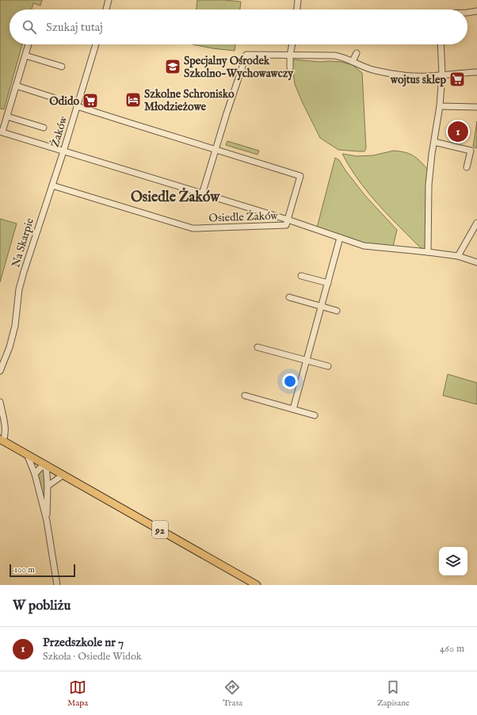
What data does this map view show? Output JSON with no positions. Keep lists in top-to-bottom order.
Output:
{
  "streets": {
    "main road": ["92"],
    "street": ["Żaków", "Osiedle Żaków", "Na Skarpie"]
  },
  "crossings": [
    ["Żaków", "Osiedle Żaków"],
    ["Żaków", "Na Skarpie"]
  ],
  "districts": ["Osiedle Żaków"],
  "places": {
    "school or university": ["Specjalny Ośrodek Szkolno-Wychowawczy"],
    "supermarket": ["wojtus sklep", "Odido"],
    "hotel": ["Szkolne Schronisko Młodzieżowe"]
  },
  "scale_bar": "100 m",
  "page": {
    "search": "Szukaj tutaj",
    "pins": "1",
    "scale": "100 m",
    "heading": "W pobliżu",
    "list": [
      {
        "mark": "1",
        "name": "Przedszkole nr 7",
        "note": "Szkoła · Osiedle Widok",
        "value": "460 m"
      }
    ],
    "nav": ["Mapa", "Trasa", "Zapisane"]
  }
}
